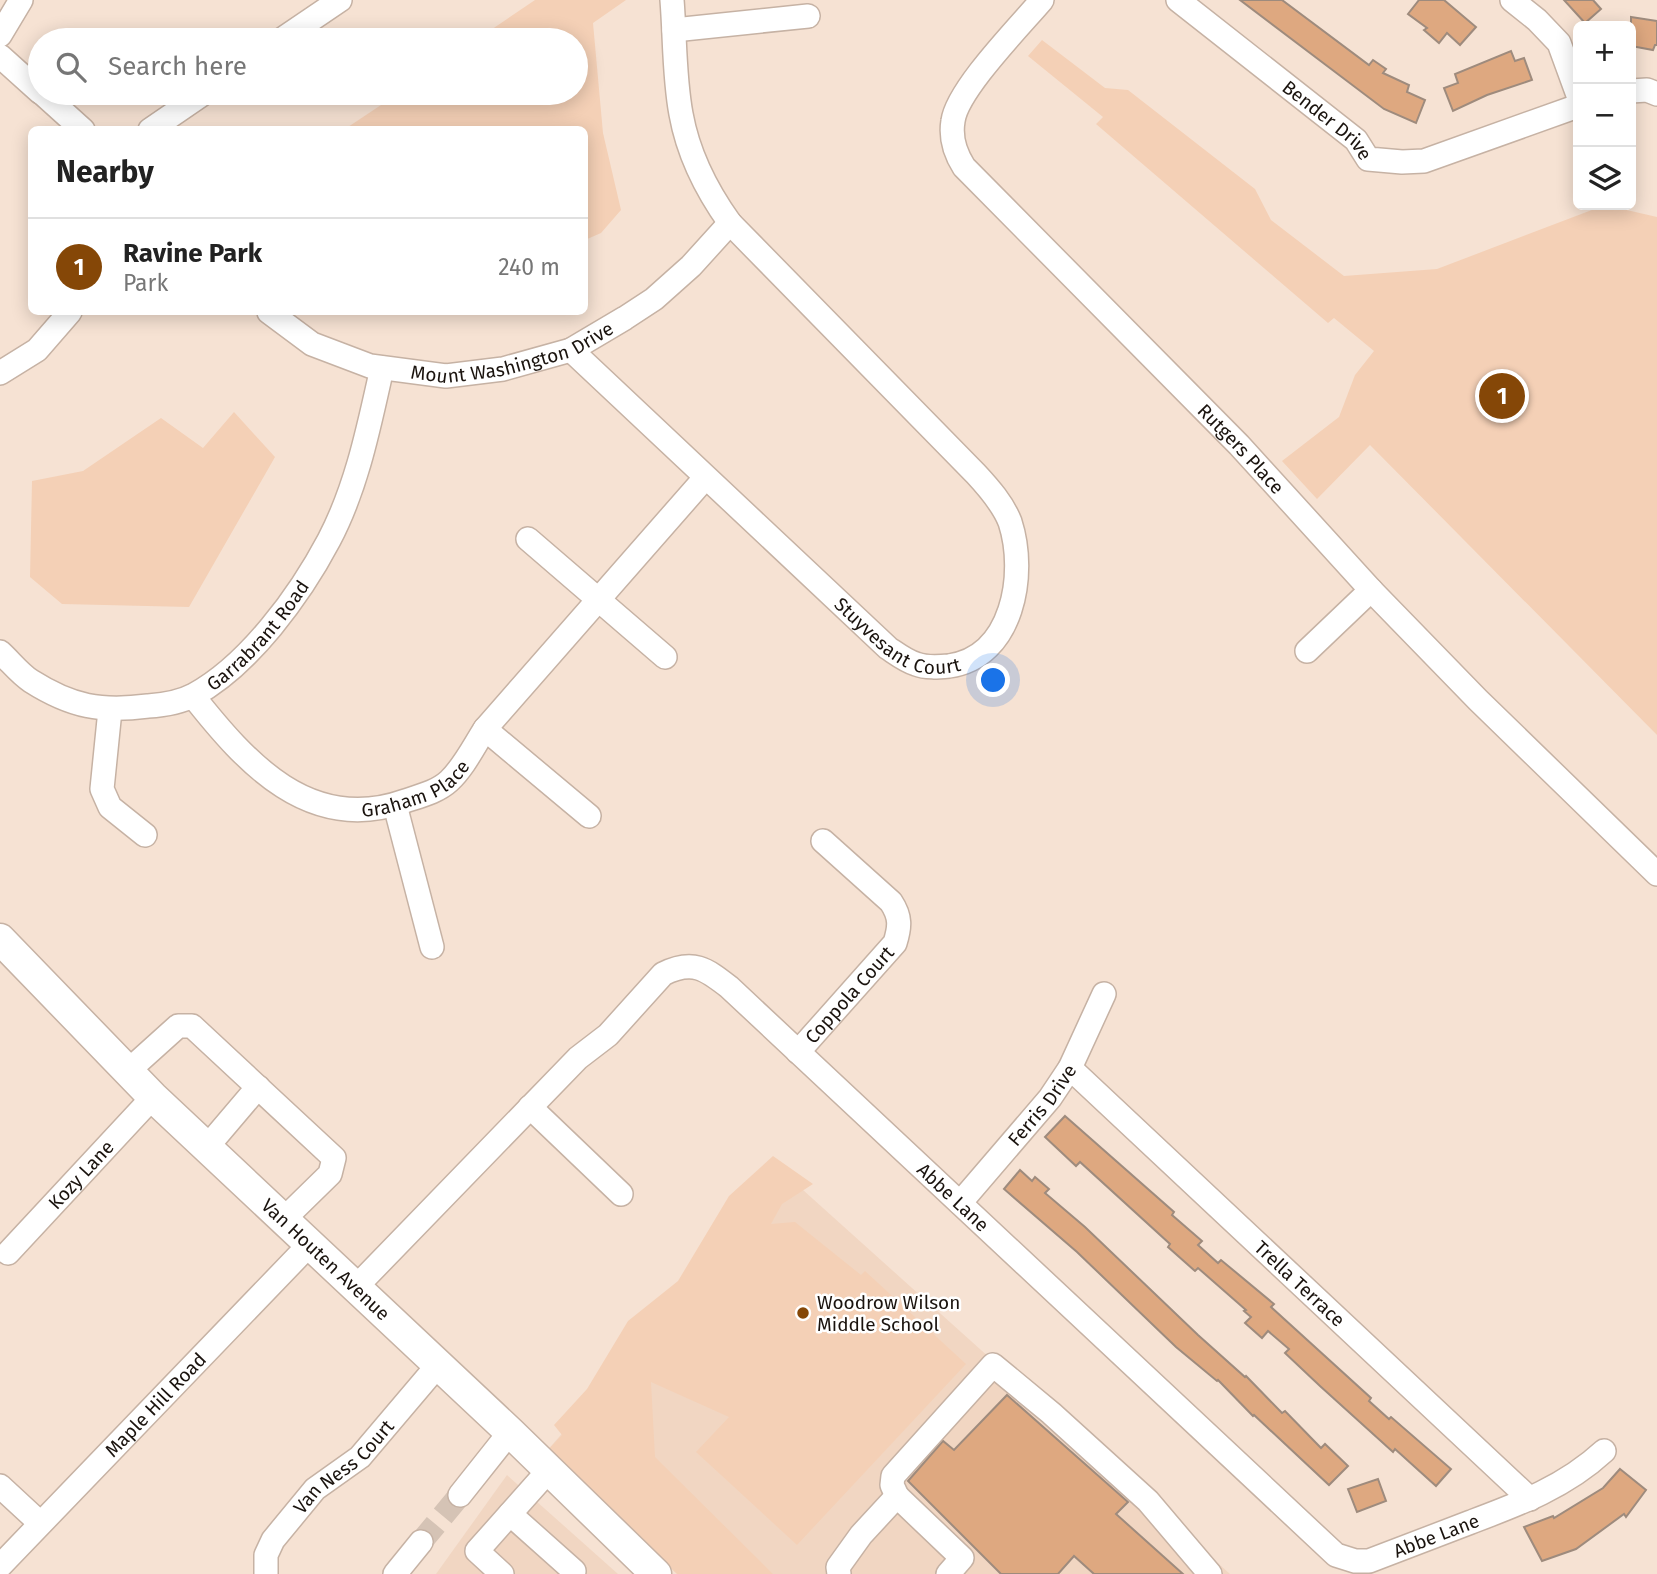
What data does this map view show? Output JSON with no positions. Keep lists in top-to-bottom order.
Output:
{
  "streets": {
    "main road": ["Van Houten Avenue"],
    "street": [
      "Bender Drive",
      "Mount Washington Drive",
      "Rutgers Place",
      "Stuyvesant Court",
      "Garrabrant Road",
      "Graham Place",
      "Coppola Court",
      "Ferris Drive",
      "Kozy Lane",
      "Abbe Lane",
      "Trella Terrace",
      "Maple Hill Road",
      "Van Ness Court"
    ]
  },
  "crossings": [
    ["Mount Washington Drive", "Stuyvesant Court"],
    ["Mount Washington Drive", "Garrabrant Road"],
    ["Stuyvesant Court", "Graham Place"],
    ["Garrabrant Road", "Graham Place"],
    ["Coppola Court", "Abbe Lane"],
    ["Ferris Drive", "Abbe Lane"],
    ["Ferris Drive", "Trella Terrace"],
    ["Kozy Lane", "Van Houten Avenue"],
    ["Abbe Lane", "Van Houten Avenue"],
    ["Abbe Lane", "Trella Terrace"],
    ["Van Houten Avenue", "Maple Hill Road"],
    ["Van Houten Avenue", "Van Ness Court"]
  ],
  "places": ["Woodrow Wilson Middle School"],
  "page": {
    "map_buttons": ["+", "−"],
    "search": "Search here",
    "heading": "Nearby",
    "list": [
      {
        "mark": "1",
        "name": "Ravine Park",
        "note": "Park",
        "value": "240 m"
      }
    ],
    "pins": "1"
  }
}
